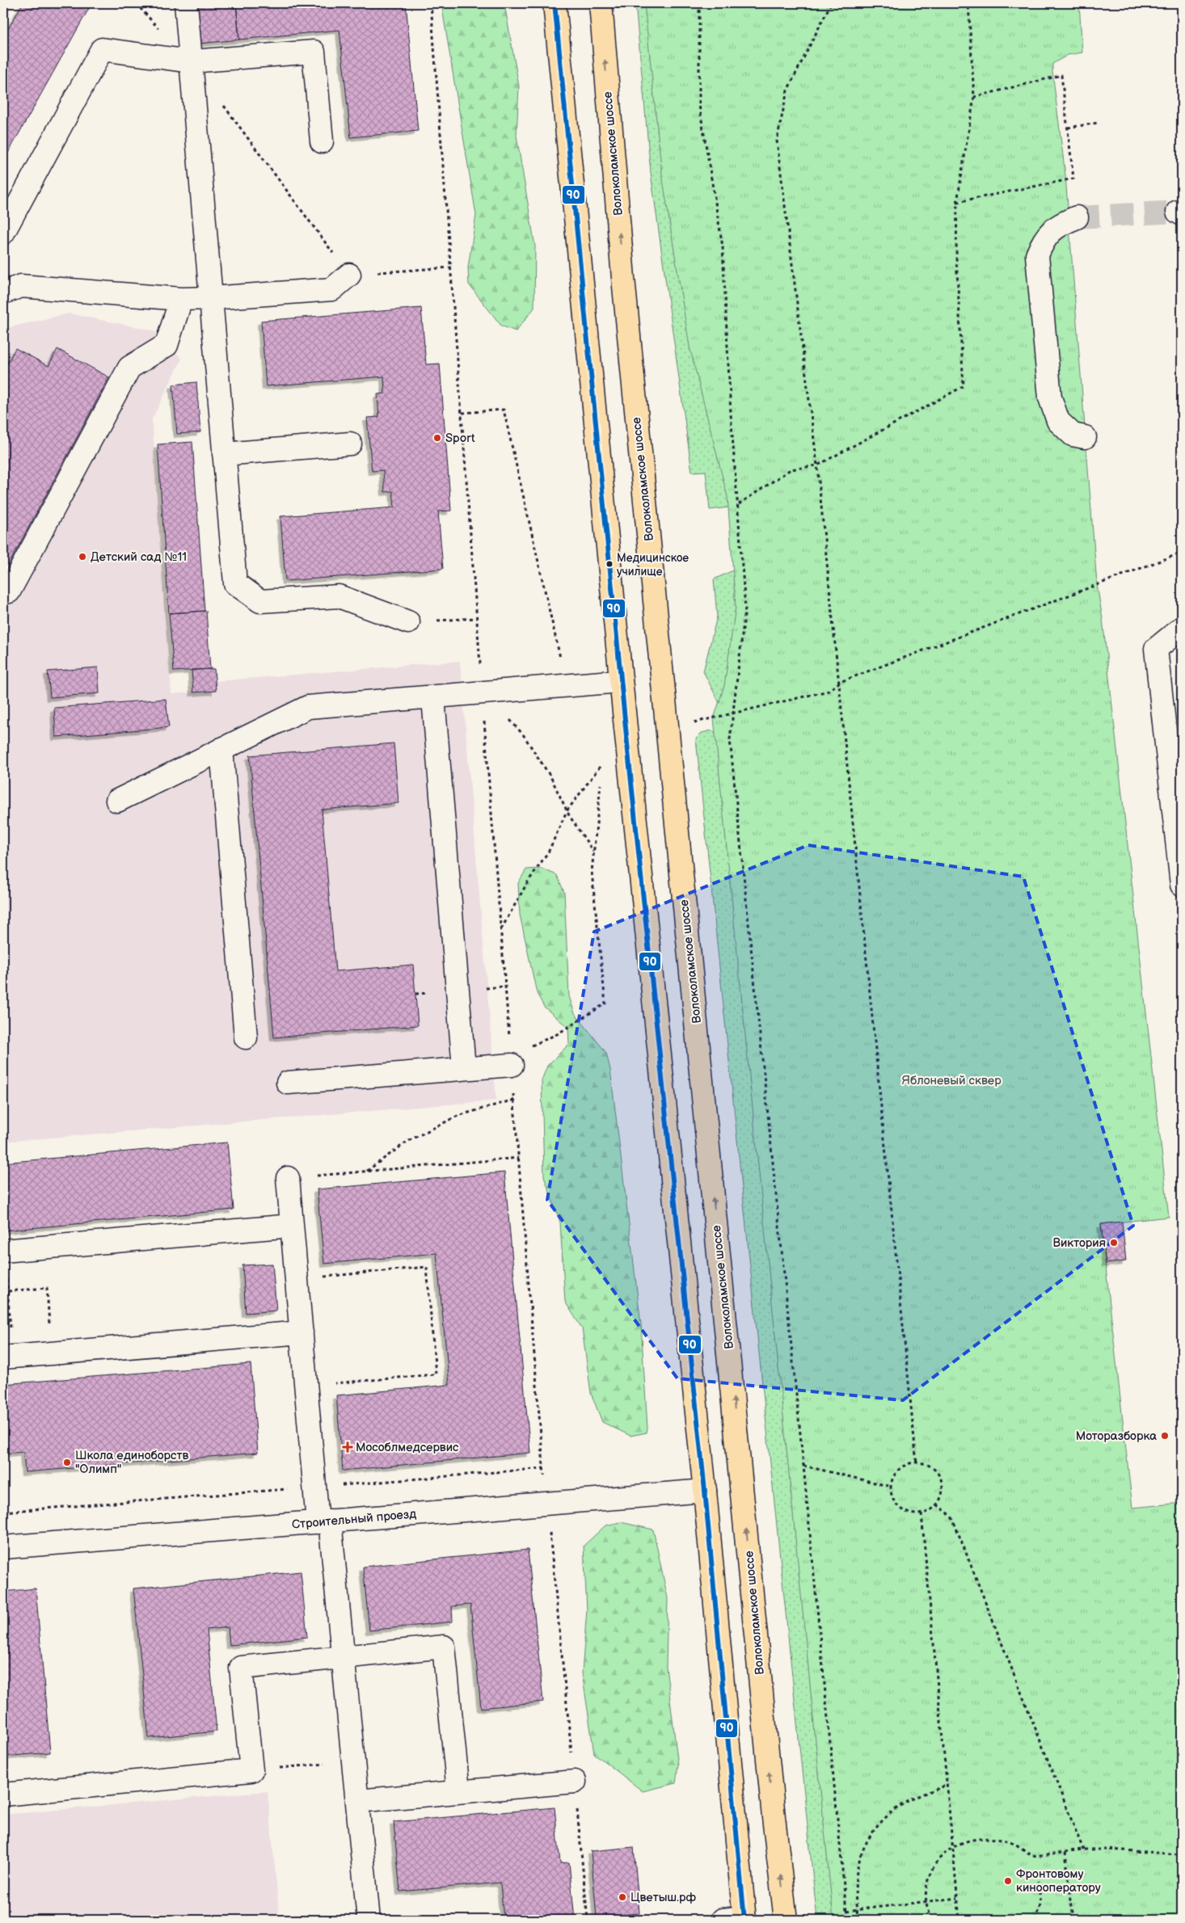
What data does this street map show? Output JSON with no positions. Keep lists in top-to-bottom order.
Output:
{
  "streets": {
    "main road": ["Волоколамское шоссе"],
    "street": ["Строительный проезд"]
  },
  "parks": ["Яблоневый сквер"],
  "places": {
    "other": [
      "Sport",
      "Детский сад №11",
      "Медицинское училище",
      "Виктория",
      "Моторазборка",
      "Школа единоборств \"Олимп\"",
      "Фронтовому кинооператору",
      "Цветыш.рф"
    ],
    "health": ["Мособлмедсервис"]
  },
  "lines": ["transit line 90"]
}
